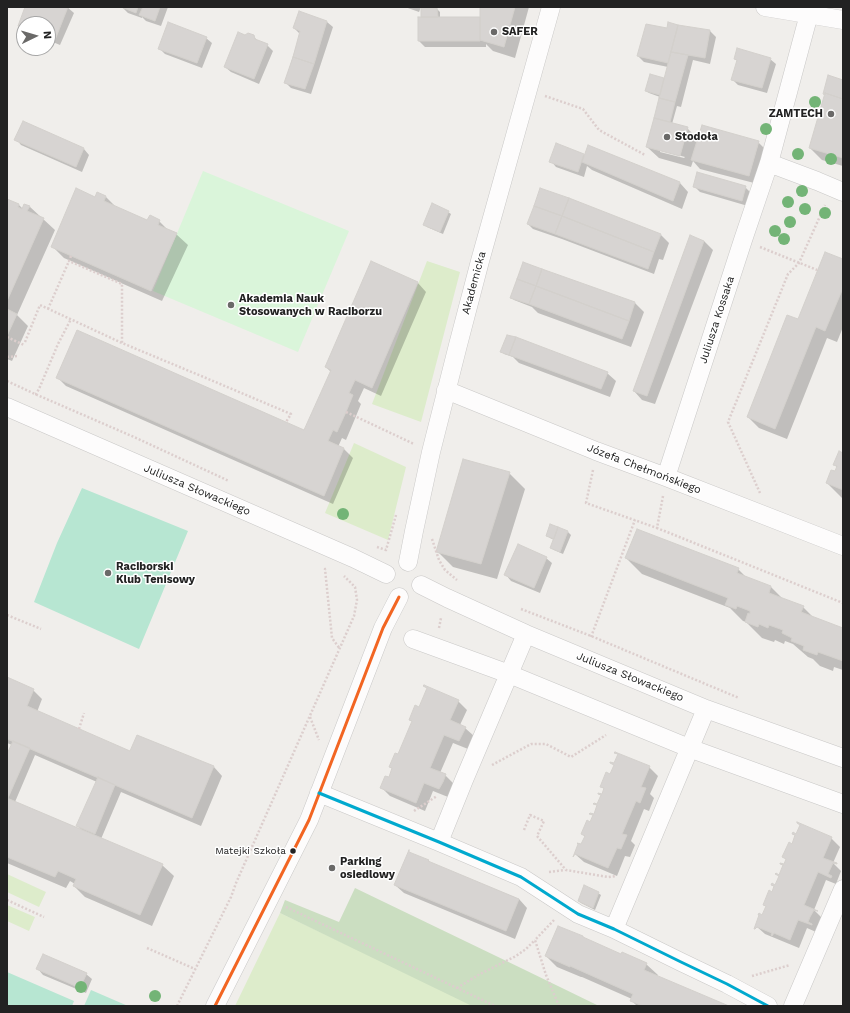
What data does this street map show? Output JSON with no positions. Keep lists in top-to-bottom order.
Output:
{
  "streets": {
    "street": [
      "Akademicka",
      "Juliusza Kossaka",
      "Józefa Chełmońskiego",
      "Juliusza Słowackiego"
    ]
  },
  "crossings": [
    ["Akademicka", "Józefa Chełmońskiego"],
    ["Akademicka", "Juliusza Słowackiego"],
    ["Juliusza Kossaka", "Józefa Chełmońskiego"]
  ],
  "places": [
    "SAFER",
    "ZAMTECH",
    "Stodoła",
    "Akademia Nauk Stosowanych w Raciborzu",
    "Raciborski Klub Tenisowy",
    "Matejki Szkoła",
    "Parking osiedlowy"
  ],
  "north": "right"
}
